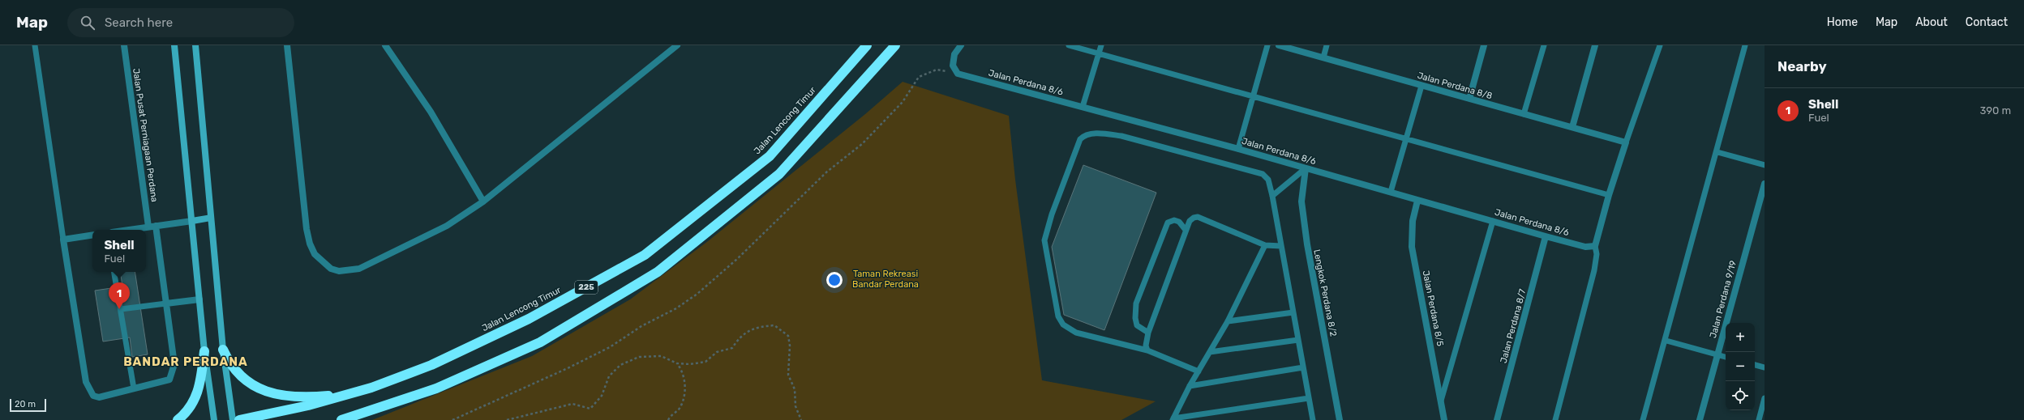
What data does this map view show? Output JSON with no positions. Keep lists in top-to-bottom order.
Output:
{
  "streets": {
    "highway": ["Jalan Lencong Timur", "225"],
    "street": [
      "Jalan Perdana 8/6",
      "Jalan Perdana 8/8",
      "Jalan Pusat Perniagaan Perdana",
      "Lengkok Perdana 8/2",
      "Jalan Perdana 9/19",
      "Jalan Perdana 8/5",
      "Jalan Perdana 8/7"
    ]
  },
  "crossings": [
    ["Jalan Perdana 8/6", "Lengkok Perdana 8/2"],
    ["Jalan Perdana 8/6", "Jalan Perdana 8/5"],
    ["Jalan Perdana 8/6", "Jalan Perdana 8/7"]
  ],
  "districts": ["BANDAR PERDANA"],
  "parks": ["Taman Rekreasi Bandar Perdana"],
  "scale_bar": "20 m",
  "page": {
    "header": "Map",
    "search": "Search here",
    "nav": [
      "Home",
      "Map",
      "About",
      "Contact"
    ],
    "heading": "Nearby",
    "list": [
      {
        "mark": "1",
        "name": "Shell",
        "note": "Fuel",
        "value": "390 m"
      }
    ],
    "popup": ["Shell", "Fuel"],
    "pins": "1",
    "map_buttons": ["+", "−"],
    "scale": "20 m"
  }
}
